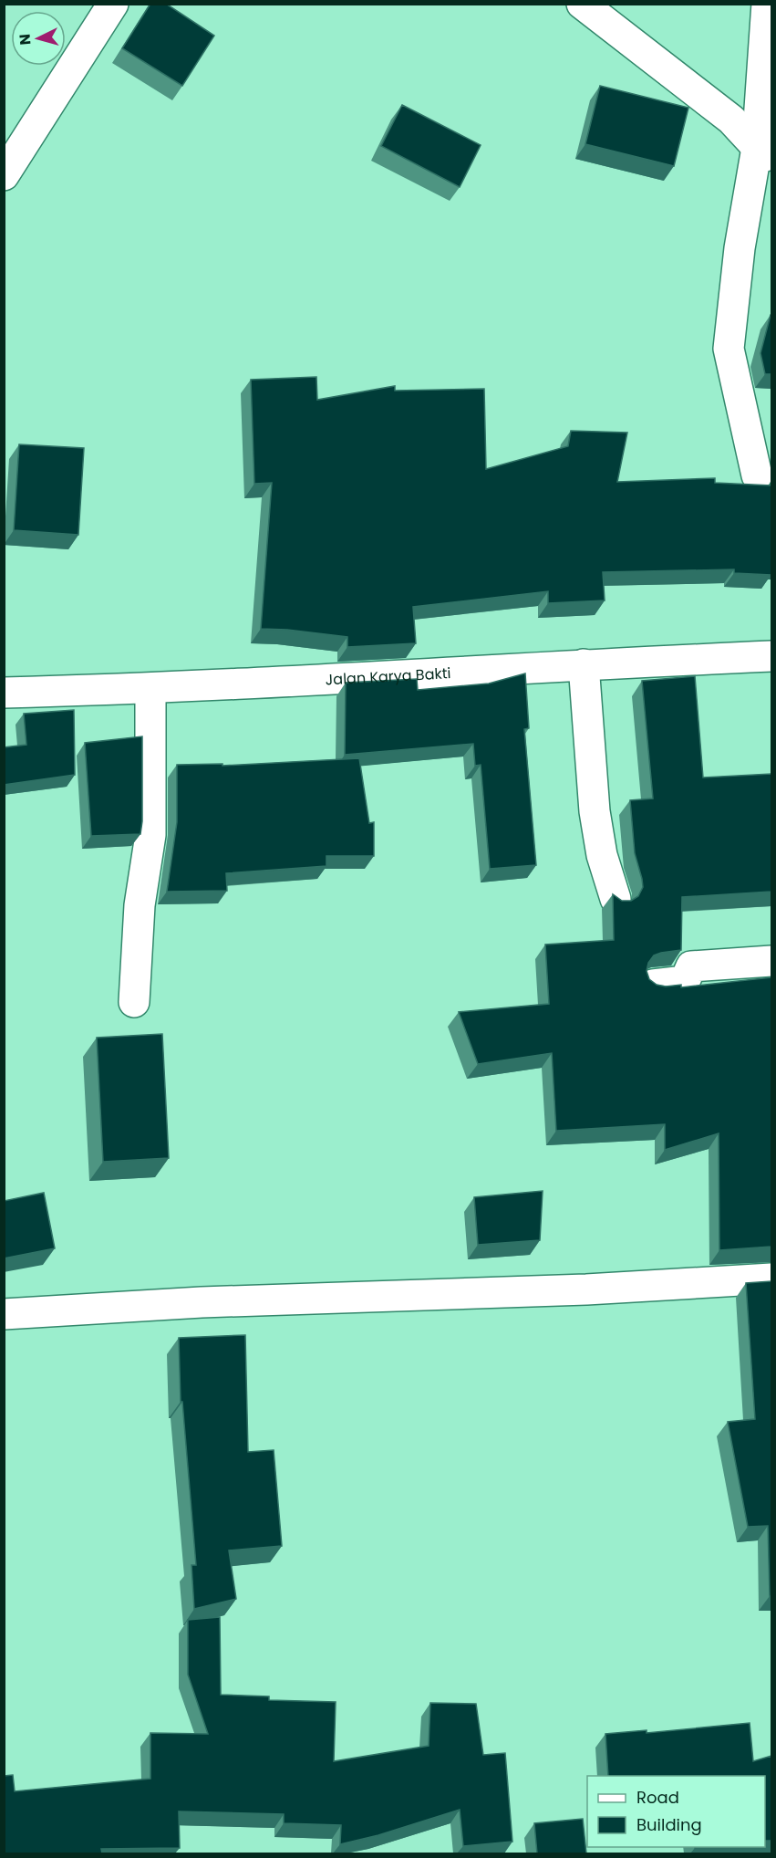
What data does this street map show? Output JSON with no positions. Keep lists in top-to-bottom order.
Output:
{
  "streets": {
    "street": ["Jalan Karya Bakti"]
  },
  "legend": ["Road", "Building"],
  "north": "left"
}
